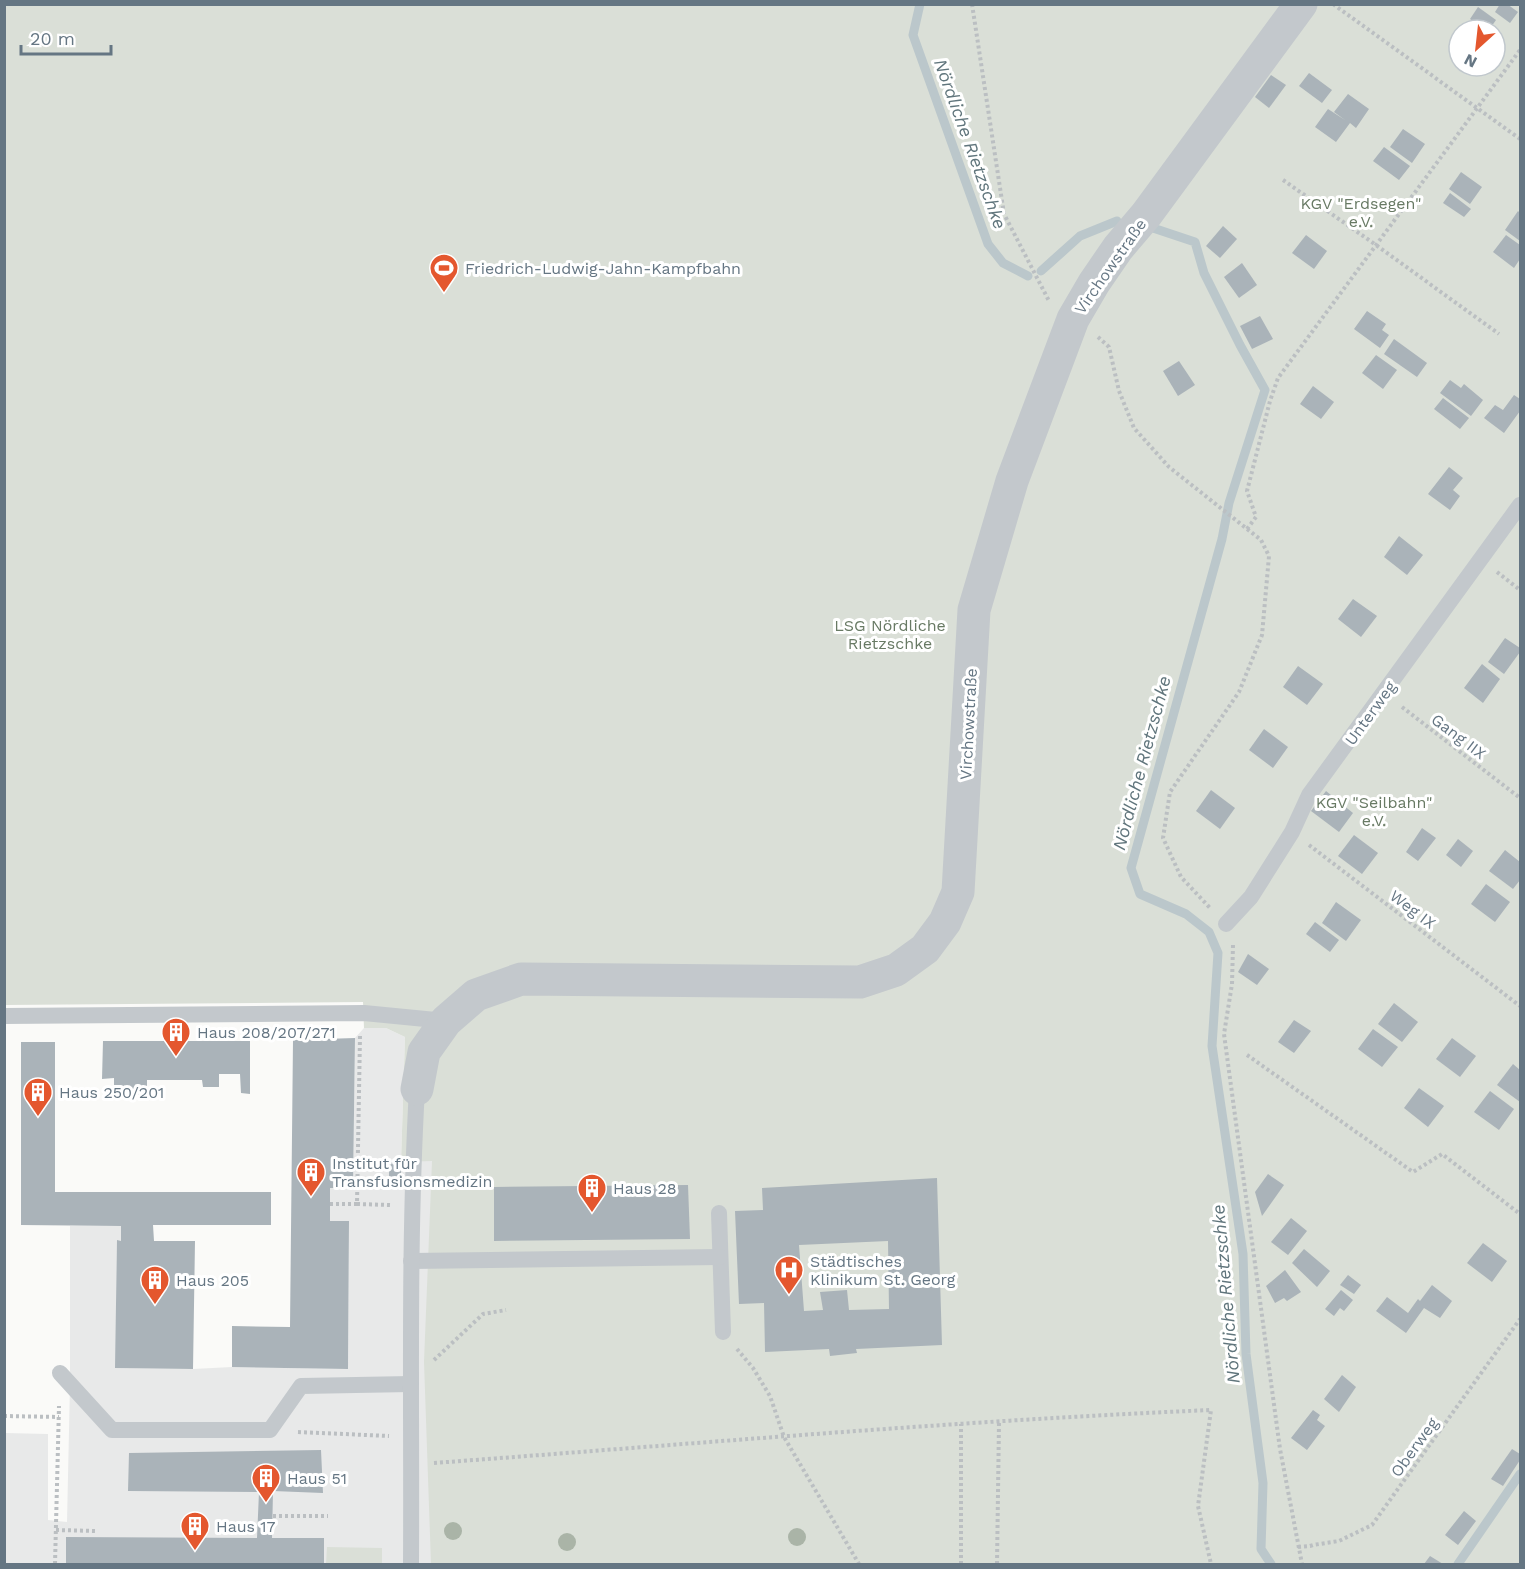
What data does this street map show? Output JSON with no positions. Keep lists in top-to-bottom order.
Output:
{
  "streets": {
    "street": ["Virchowstraße"],
    "lane": ["Unterweg"],
    "path": ["Gang IIX", "Weg IX", "Oberweg"]
  },
  "crossings": [
    ["Unterweg", "Gang IIX"],
    ["Unterweg", "Weg IX"]
  ],
  "water": ["Nördliche Rietzschke"],
  "parks": ["KGV \"Erdsegen\" e.V.", "LSG Nördliche Rietzschke", "KGV \"Seilbahn\" e.V."],
  "places": {
    "sports": ["Friedrich-Ludwig-Jahn-Kampfbahn"],
    "building": [
      "Haus 208/207/271",
      "Haus 250/201",
      "Institut für Transfusionsmedizin",
      "Haus 28",
      "Haus 205",
      "Haus 51",
      "Haus 17"
    ],
    "hospital": ["Städtisches Klinikum St. Georg"]
  },
  "scale_bar": "20 m",
  "north": "bottom left"
}
